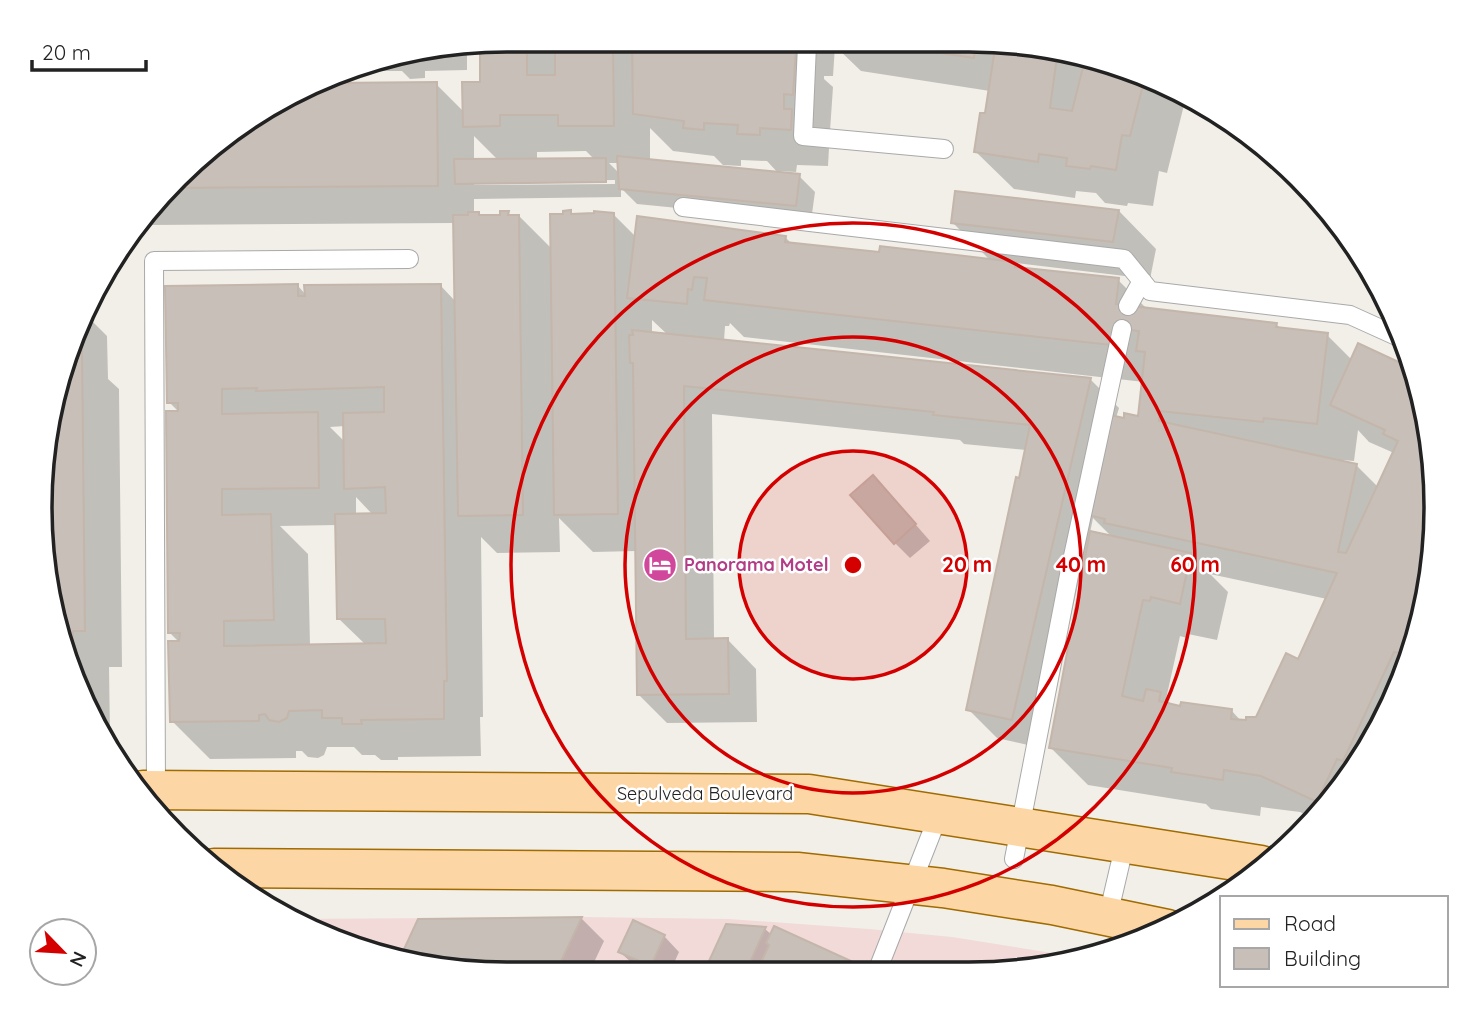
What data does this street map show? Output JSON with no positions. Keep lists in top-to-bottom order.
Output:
{
  "streets": {
    "main road": ["Sepulveda Boulevard"]
  },
  "places": {
    "hotel": ["Panorama Motel"]
  },
  "legend": ["Road", "Building"],
  "scale_bar": "20 m",
  "north": "bottom right",
  "rings": ["20 m", "40 m", "60 m"]
}
